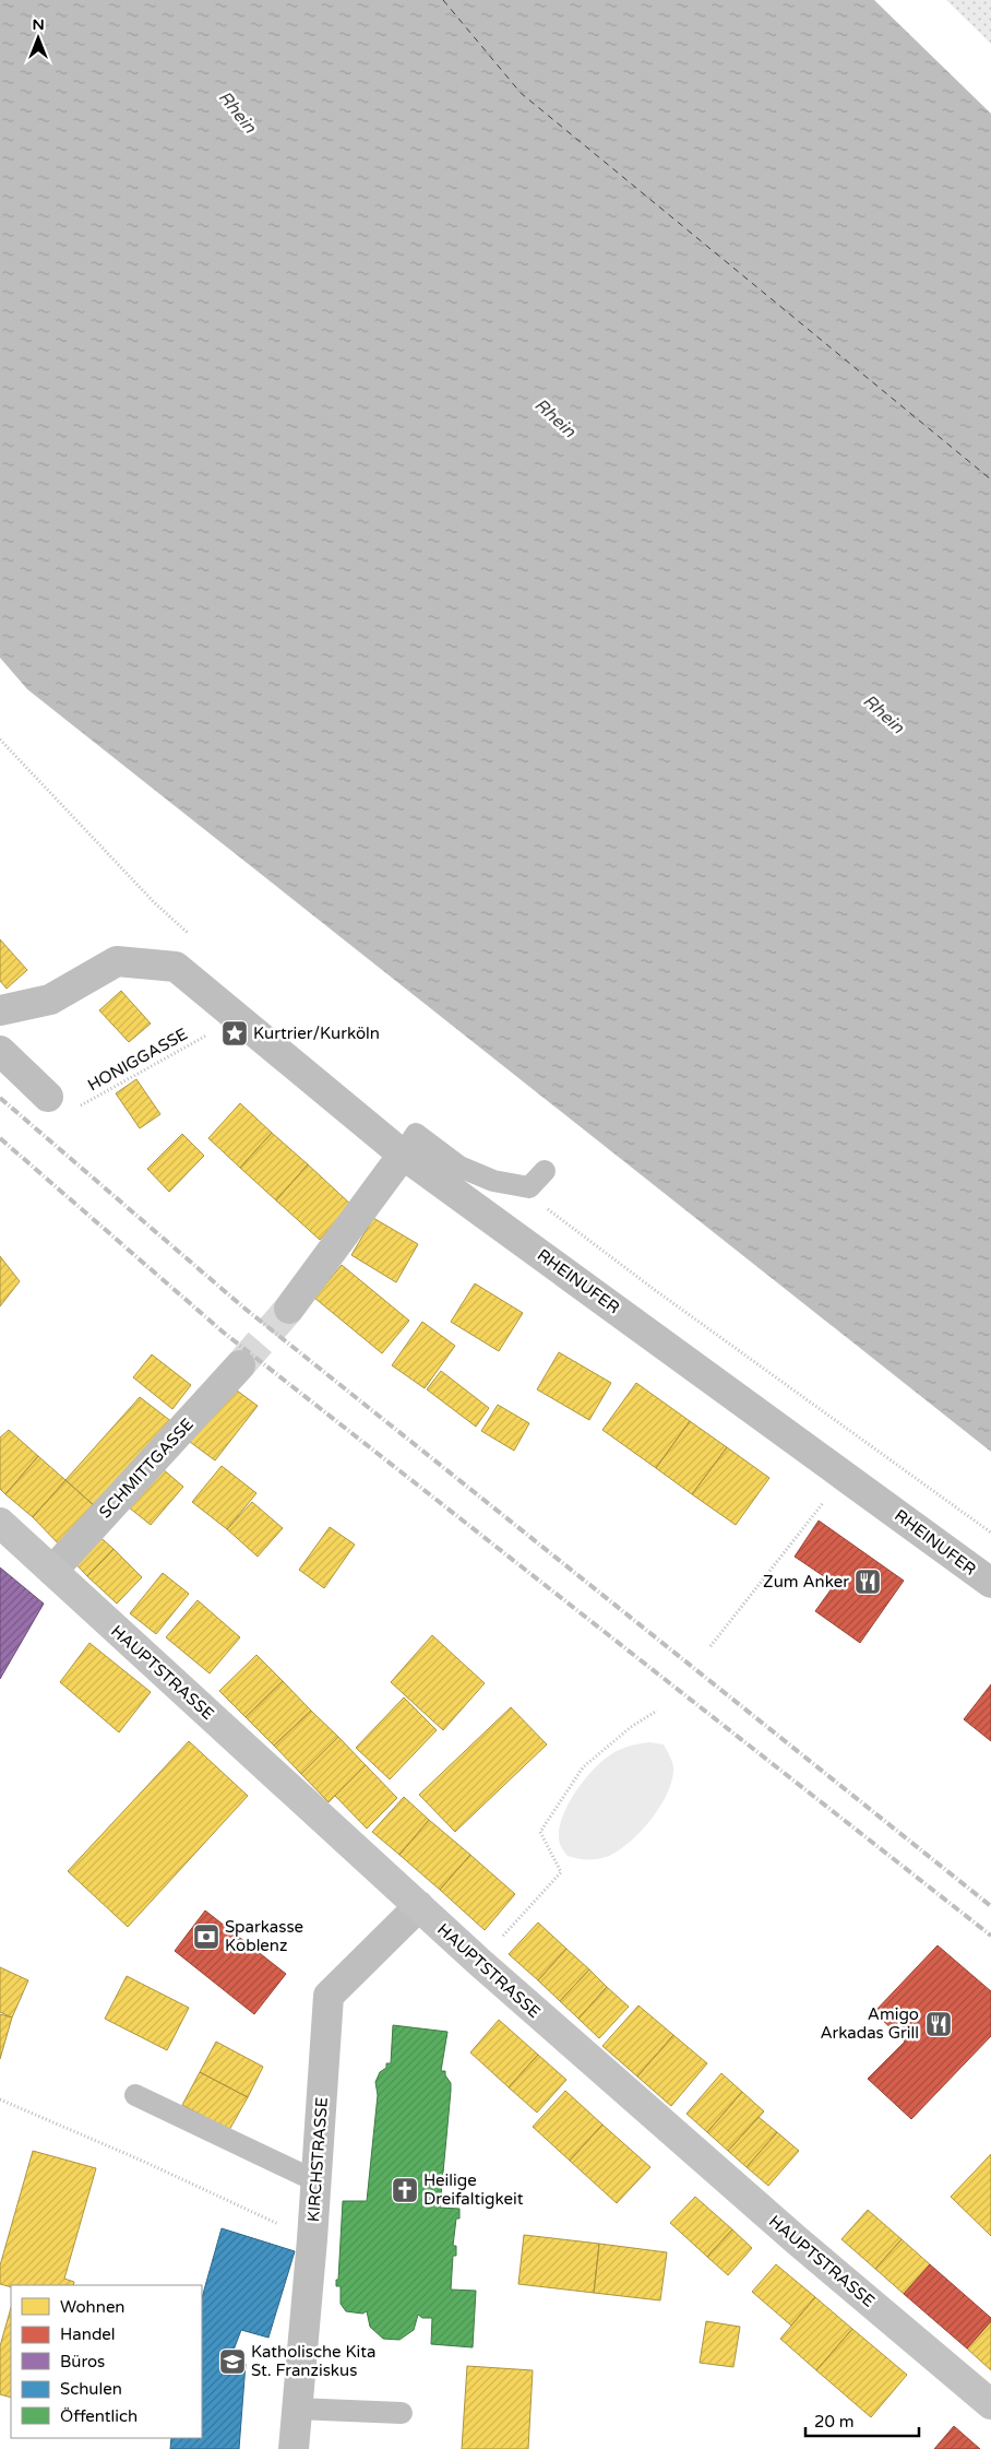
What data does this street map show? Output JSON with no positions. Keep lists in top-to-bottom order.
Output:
{
  "streets": {
    "main road": ["HAUPTSTRASSE"],
    "street": ["RHEINUFER", "SCHMITTGASSE", "KIRCHSTRASSE"],
    "path": ["HONIGGASSE"]
  },
  "crossings": [
    ["HONIGGASSE", "RHEINUFER"],
    ["SCHMITTGASSE", "HAUPTSTRASSE"],
    ["HAUPTSTRASSE", "KIRCHSTRASSE"]
  ],
  "water": ["Rhein"],
  "places": {
    "place": ["Kurtrier/Kurköln"],
    "restaurant": ["Zum Anker", "Amigo Arkadas Grill"],
    "bank": ["Sparkasse Koblenz"],
    "church": ["Heilige Dreifaltigkeit"],
    "school or university": ["Katholische Kita St. Franziskus"]
  },
  "legend": [
    "Wohnen",
    "Handel",
    "Büros",
    "Schulen",
    "Öffentlich"
  ],
  "scale_bar": "20 m",
  "north": "top"
}
